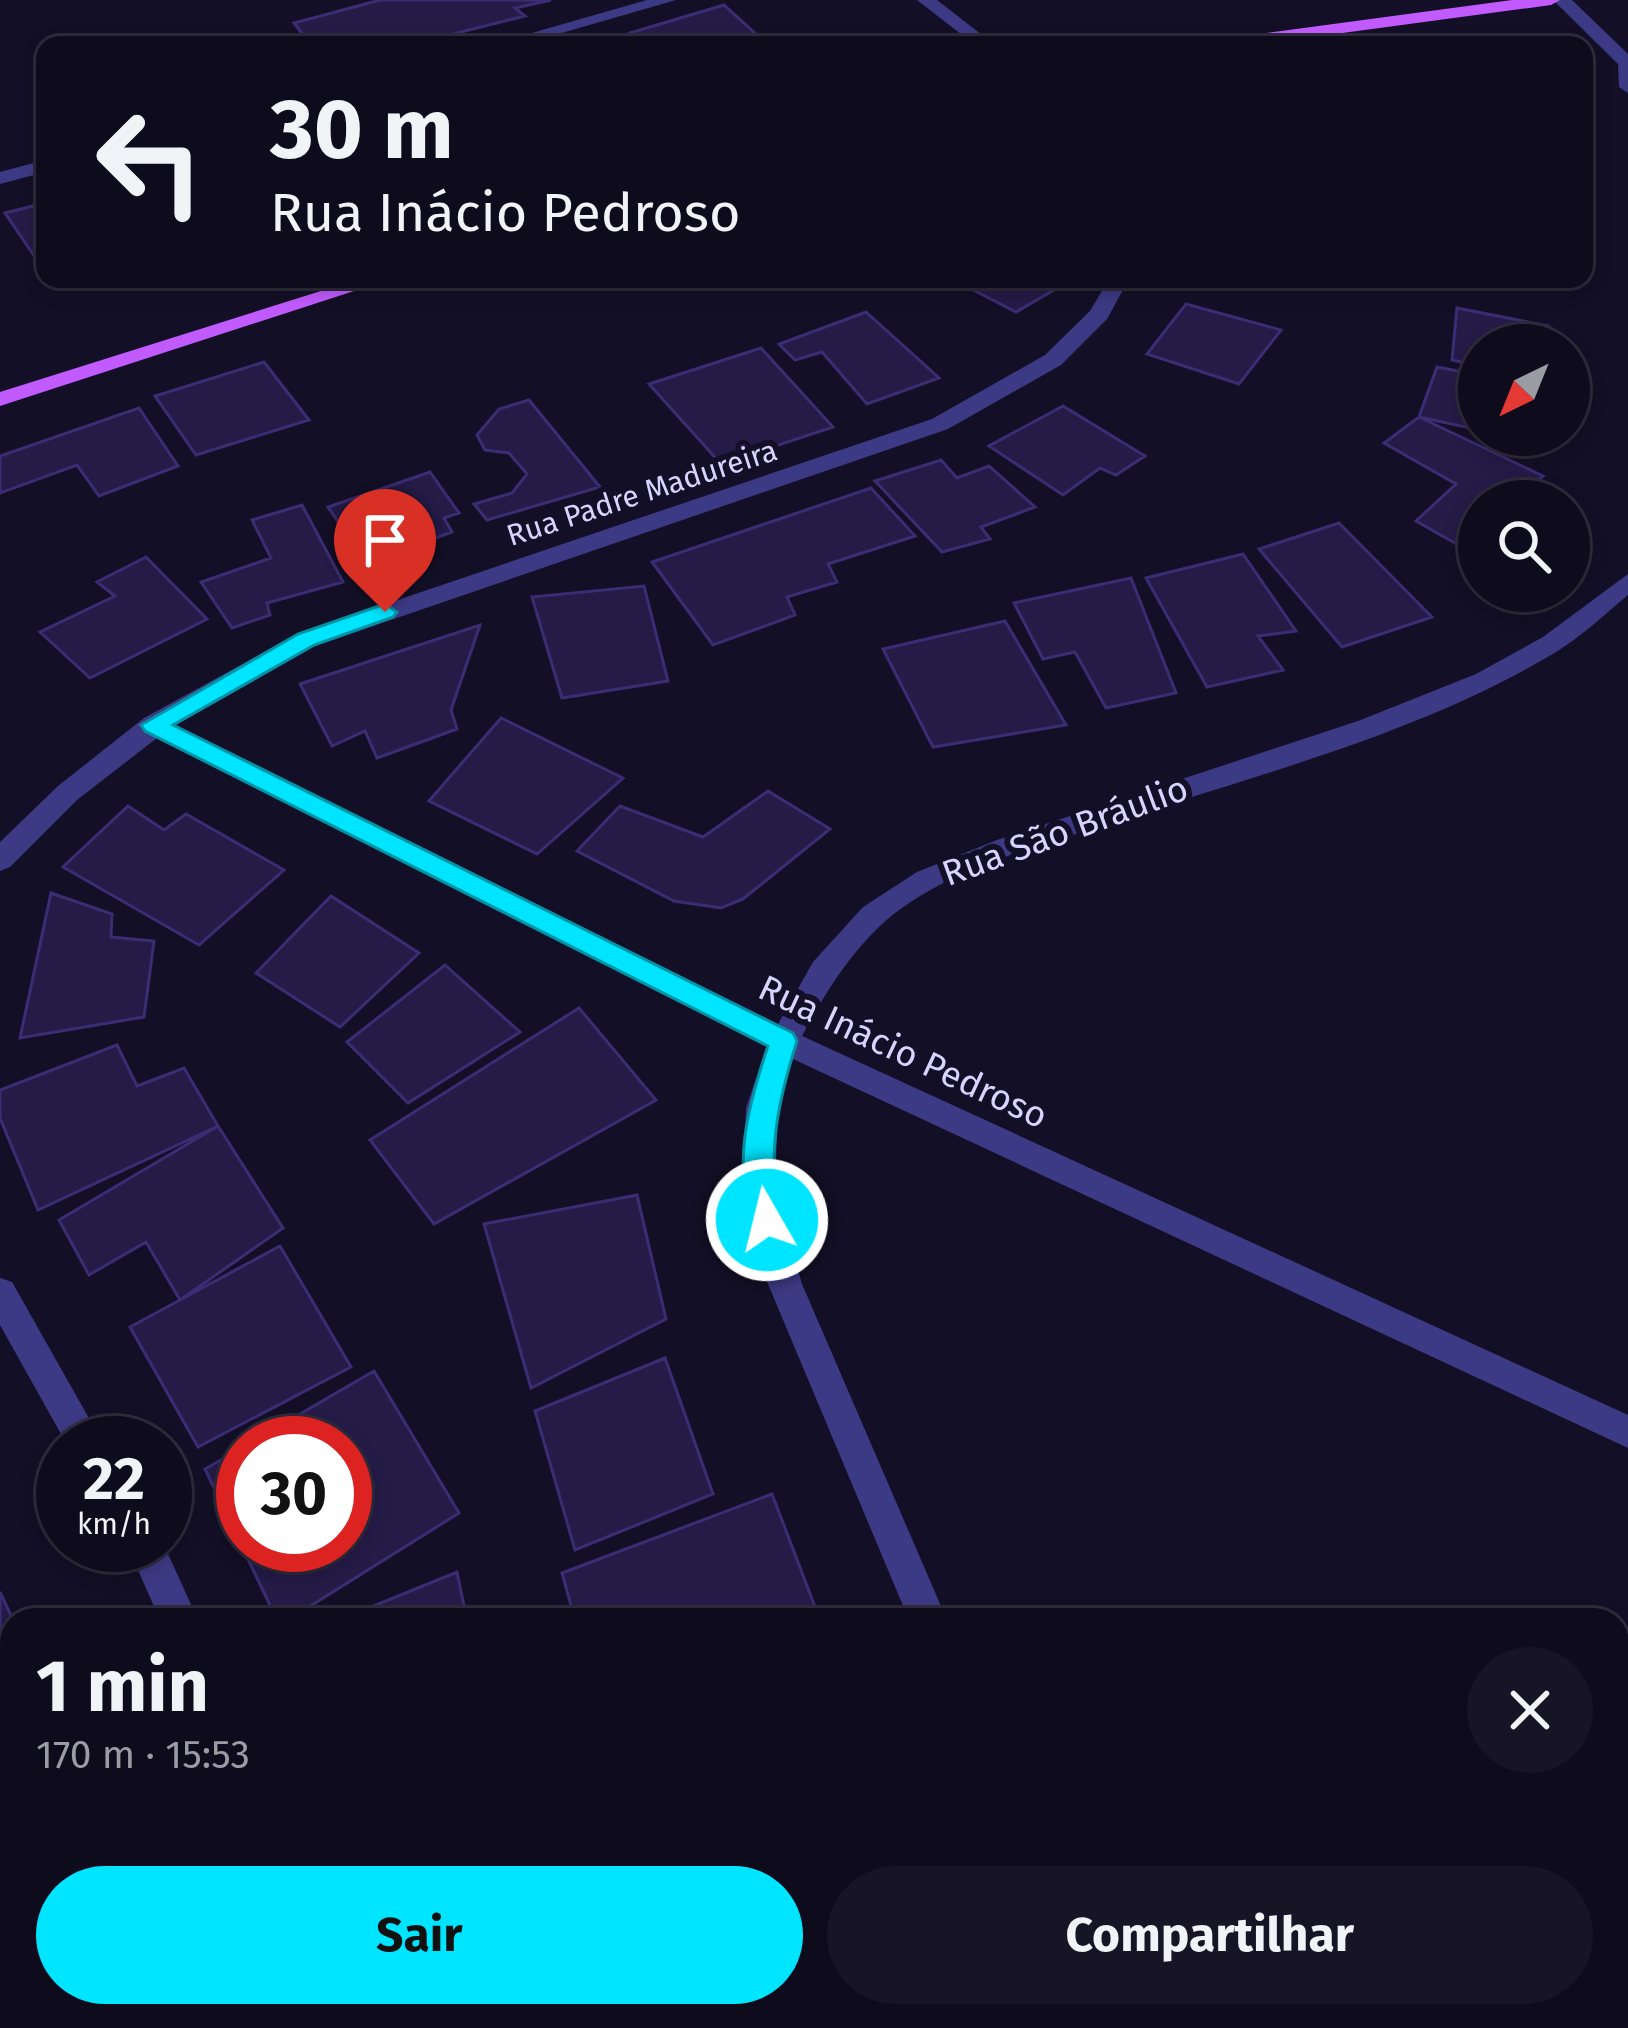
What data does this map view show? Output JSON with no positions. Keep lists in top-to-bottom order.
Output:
{
  "streets": {
    "street": ["Rua Padre Madureira", "Rua São Bráulio", "Rua Inácio Pedroso"]
  },
  "crossings": [
    ["Rua Padre Madureira", "Rua Inácio Pedroso"],
    ["Rua São Bráulio", "Rua Inácio Pedroso"]
  ],
  "north": "bottom left",
  "page": {
    "turn": ["30 m", "Rua Inácio Pedroso"],
    "speed": "22 km/h",
    "limit": "30",
    "heading": ["1 min", "170 m · 15:53"],
    "buttons": ["Sair", "Compartilhar"]
  }
}
